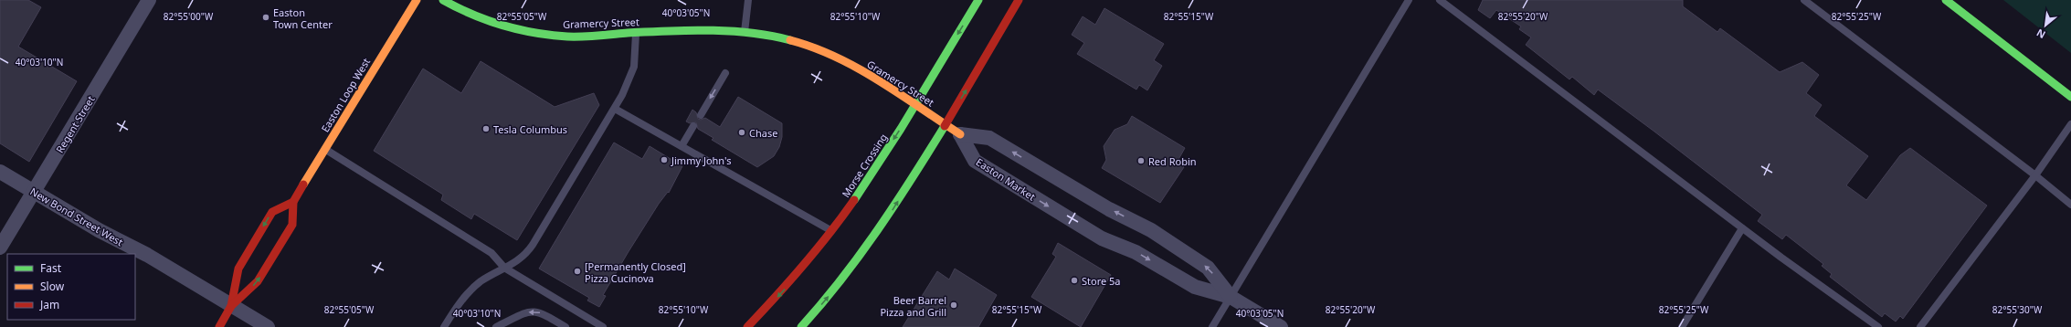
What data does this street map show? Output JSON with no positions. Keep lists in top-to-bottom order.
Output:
{
  "streets": {
    "street": [
      "Gramercy Street",
      "Easton Loop West",
      "Regent Street",
      "Morse Crossing",
      "Easton Market",
      "New Bond Street West"
    ]
  },
  "crossings": [
    ["Gramercy Street", "Morse Crossing"],
    ["Gramercy Street", "Easton Market"],
    ["Easton Loop West", "New Bond Street West"],
    ["Regent Street", "New Bond Street West"]
  ],
  "places": [
    "Easton Town Center",
    "Tesla Columbus",
    "Chase",
    "Jimmy John's",
    "Red Robin",
    "[Permanently Closed] Pizza Cucinova",
    "Store 5a",
    "Beer Barrel Pizza and Grill"
  ],
  "legend": ["Fast", "Slow", "Jam"],
  "north": "bottom left",
  "coordinates": [
    "40°03'05\"N",
    "82°55'00\"W",
    "82°55'05\"W",
    "82°55'10\"W",
    "82°55'15\"W",
    "82°55'20\"W",
    "82°55'25\"W",
    "40°03'10\"N",
    "82°55'30\"W"
  ]
}
